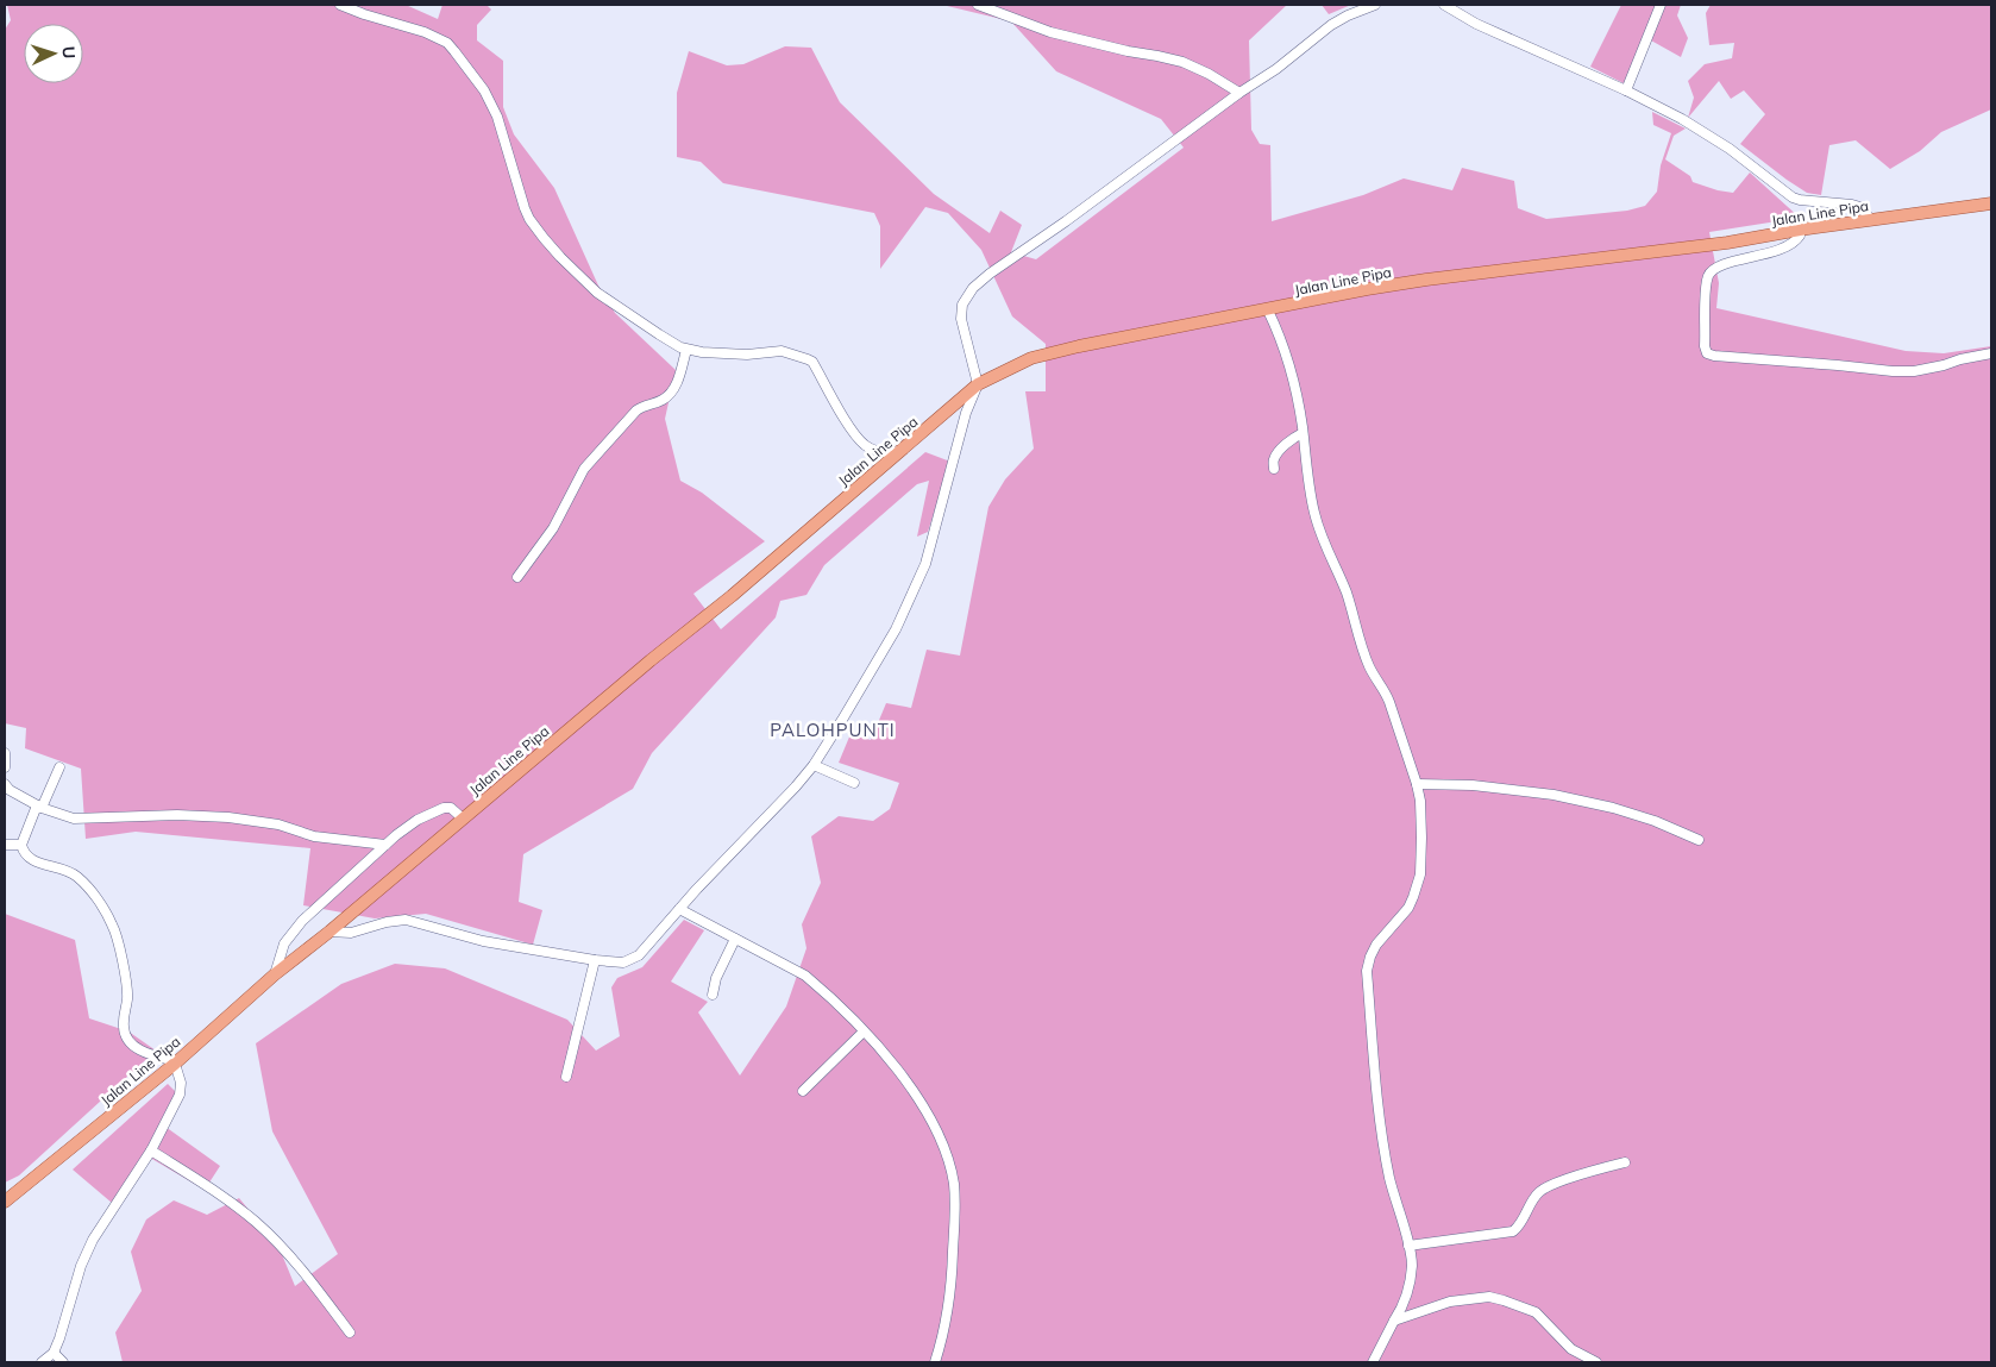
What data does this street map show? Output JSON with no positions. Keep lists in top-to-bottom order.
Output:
{
  "streets": {
    "main road": ["Jalan Line Pipa"]
  },
  "districts": ["PALOHPUNTI"],
  "north": "right"
}
